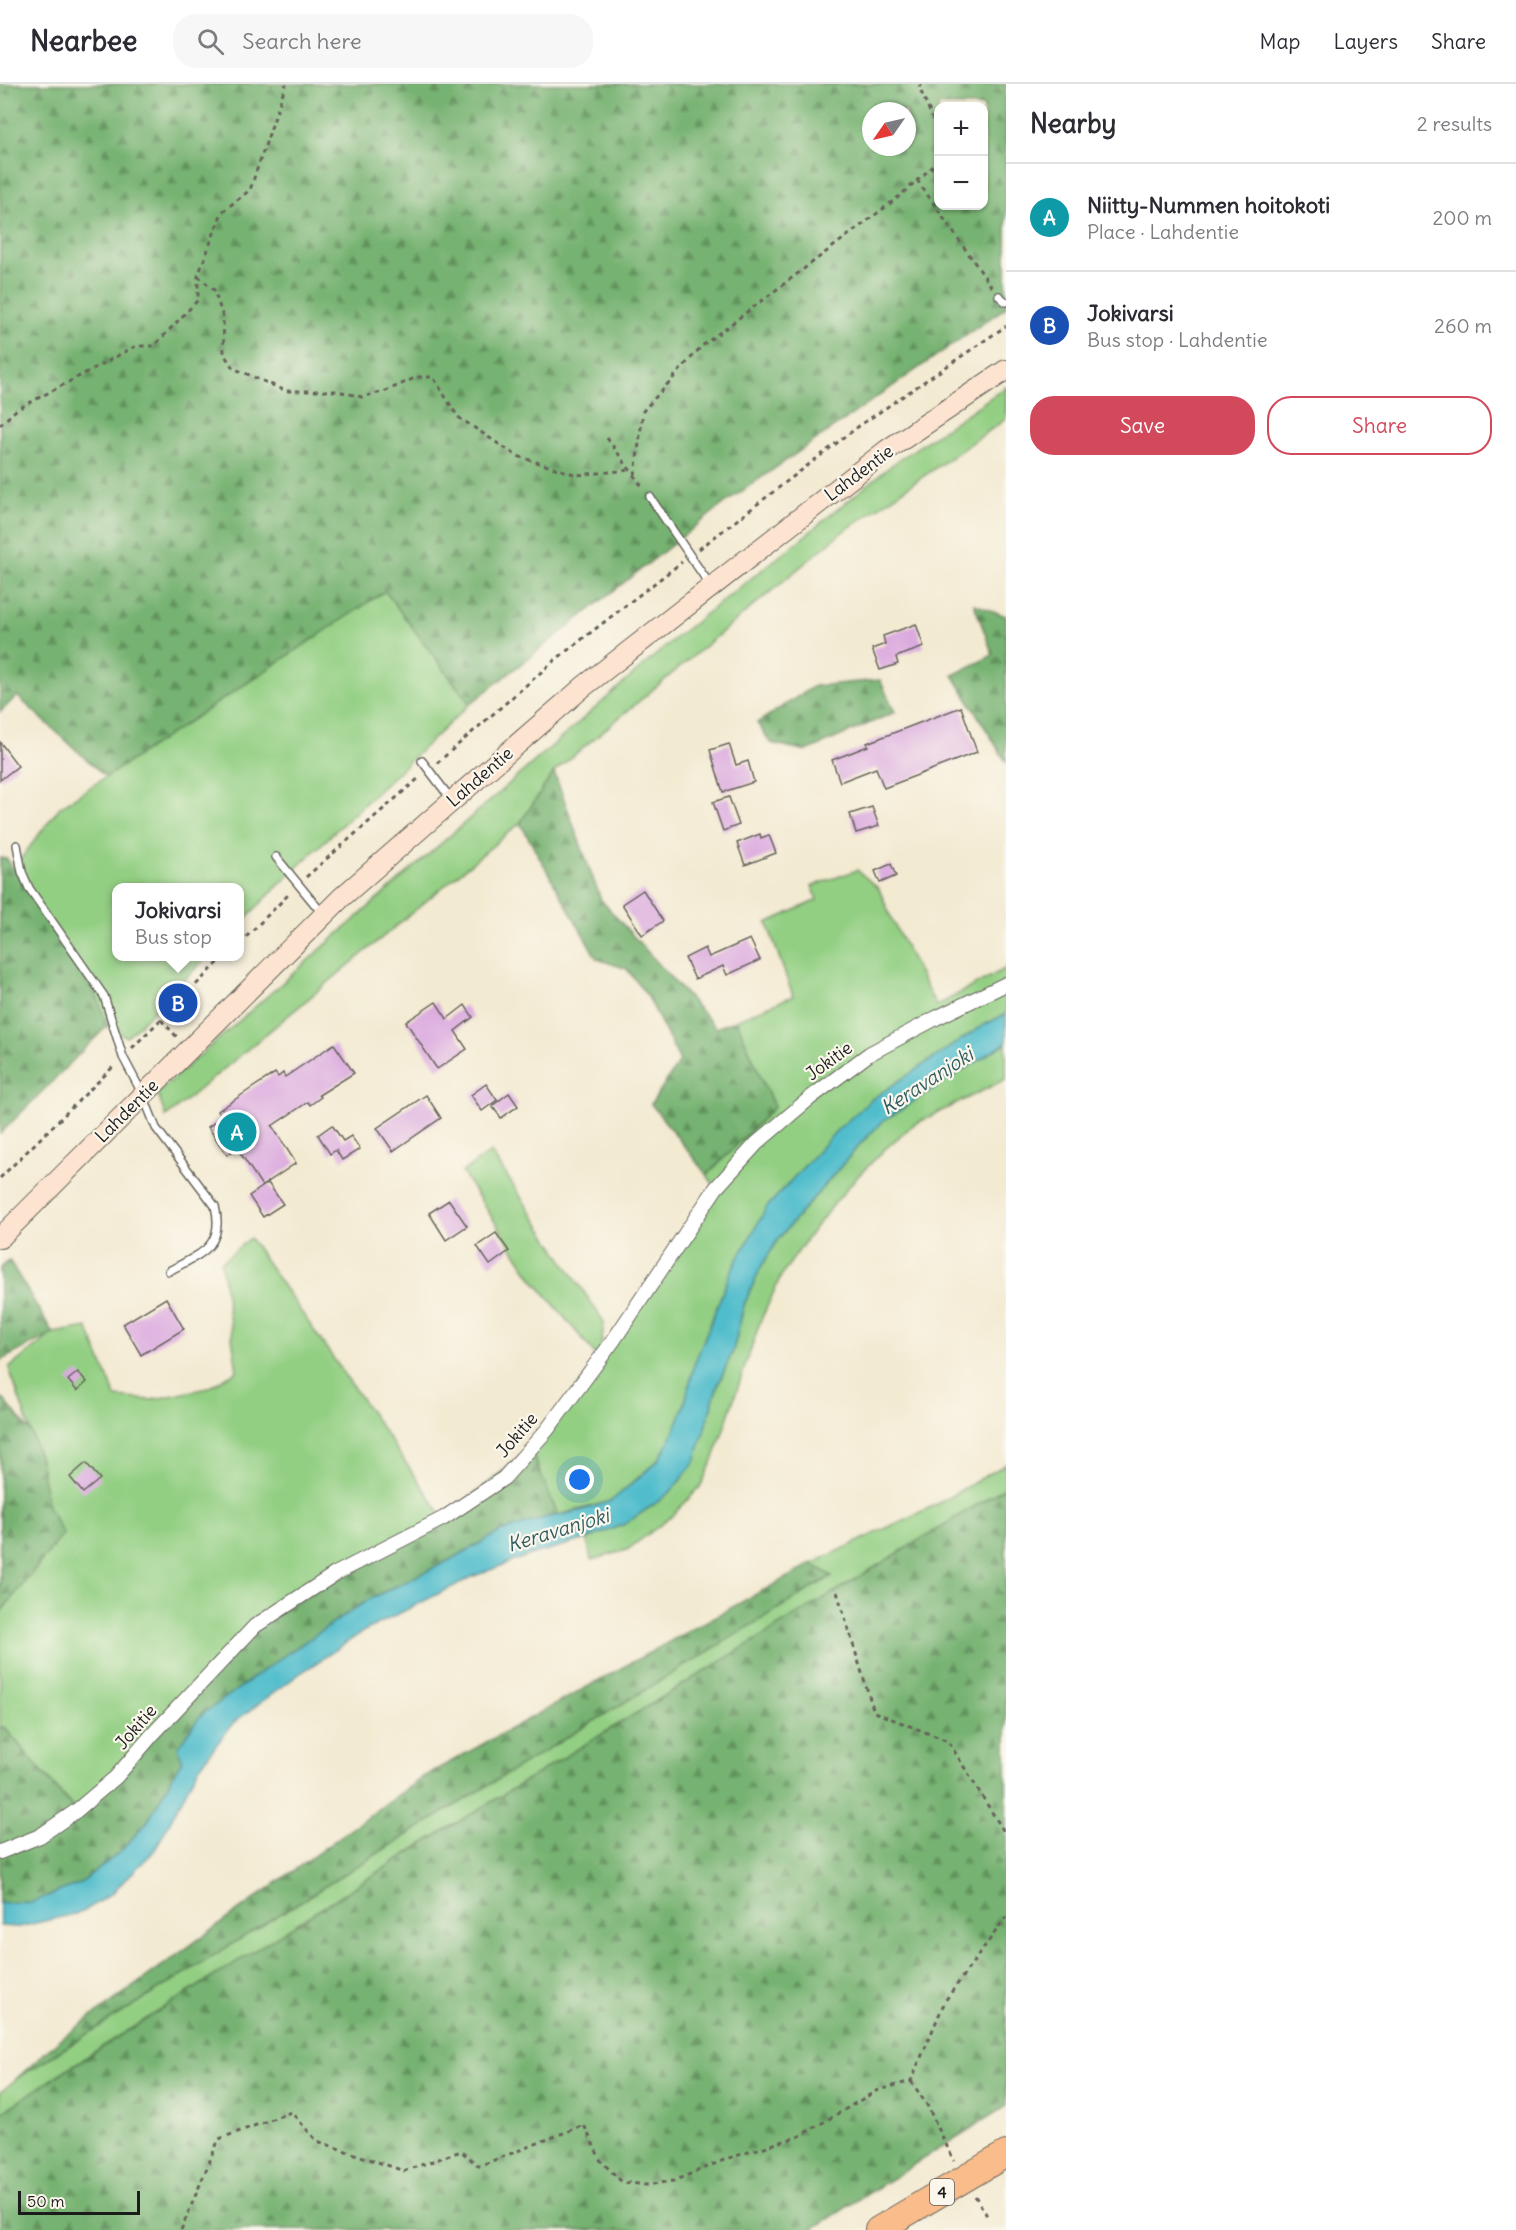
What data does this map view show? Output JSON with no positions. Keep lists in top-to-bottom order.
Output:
{
  "streets": {
    "highway": ["4"],
    "main road": ["Lahdentie"],
    "street": ["Jokitie"]
  },
  "water": ["Keravanjoki"],
  "scale_bar": "50 m",
  "north": "bottom left",
  "page": {
    "header": "Nearbee",
    "search": "Search here",
    "nav": ["Map", "Layers", "Share"],
    "heading": ["Nearby", "2 results"],
    "map_buttons": ["+", "−"],
    "list": [
      {
        "mark": "A",
        "name": "Niitty-Nummen hoitokoti",
        "note": "Place · Lahdentie",
        "value": "200 m"
      },
      {
        "mark": "B",
        "name": "Jokivarsi",
        "note": "Bus stop · Lahdentie",
        "value": "260 m"
      }
    ],
    "buttons": ["Save", "Share"],
    "popup": ["Jokivarsi", "Bus stop"],
    "pins": ["B", "A"],
    "scale": "50 m"
  }
}
